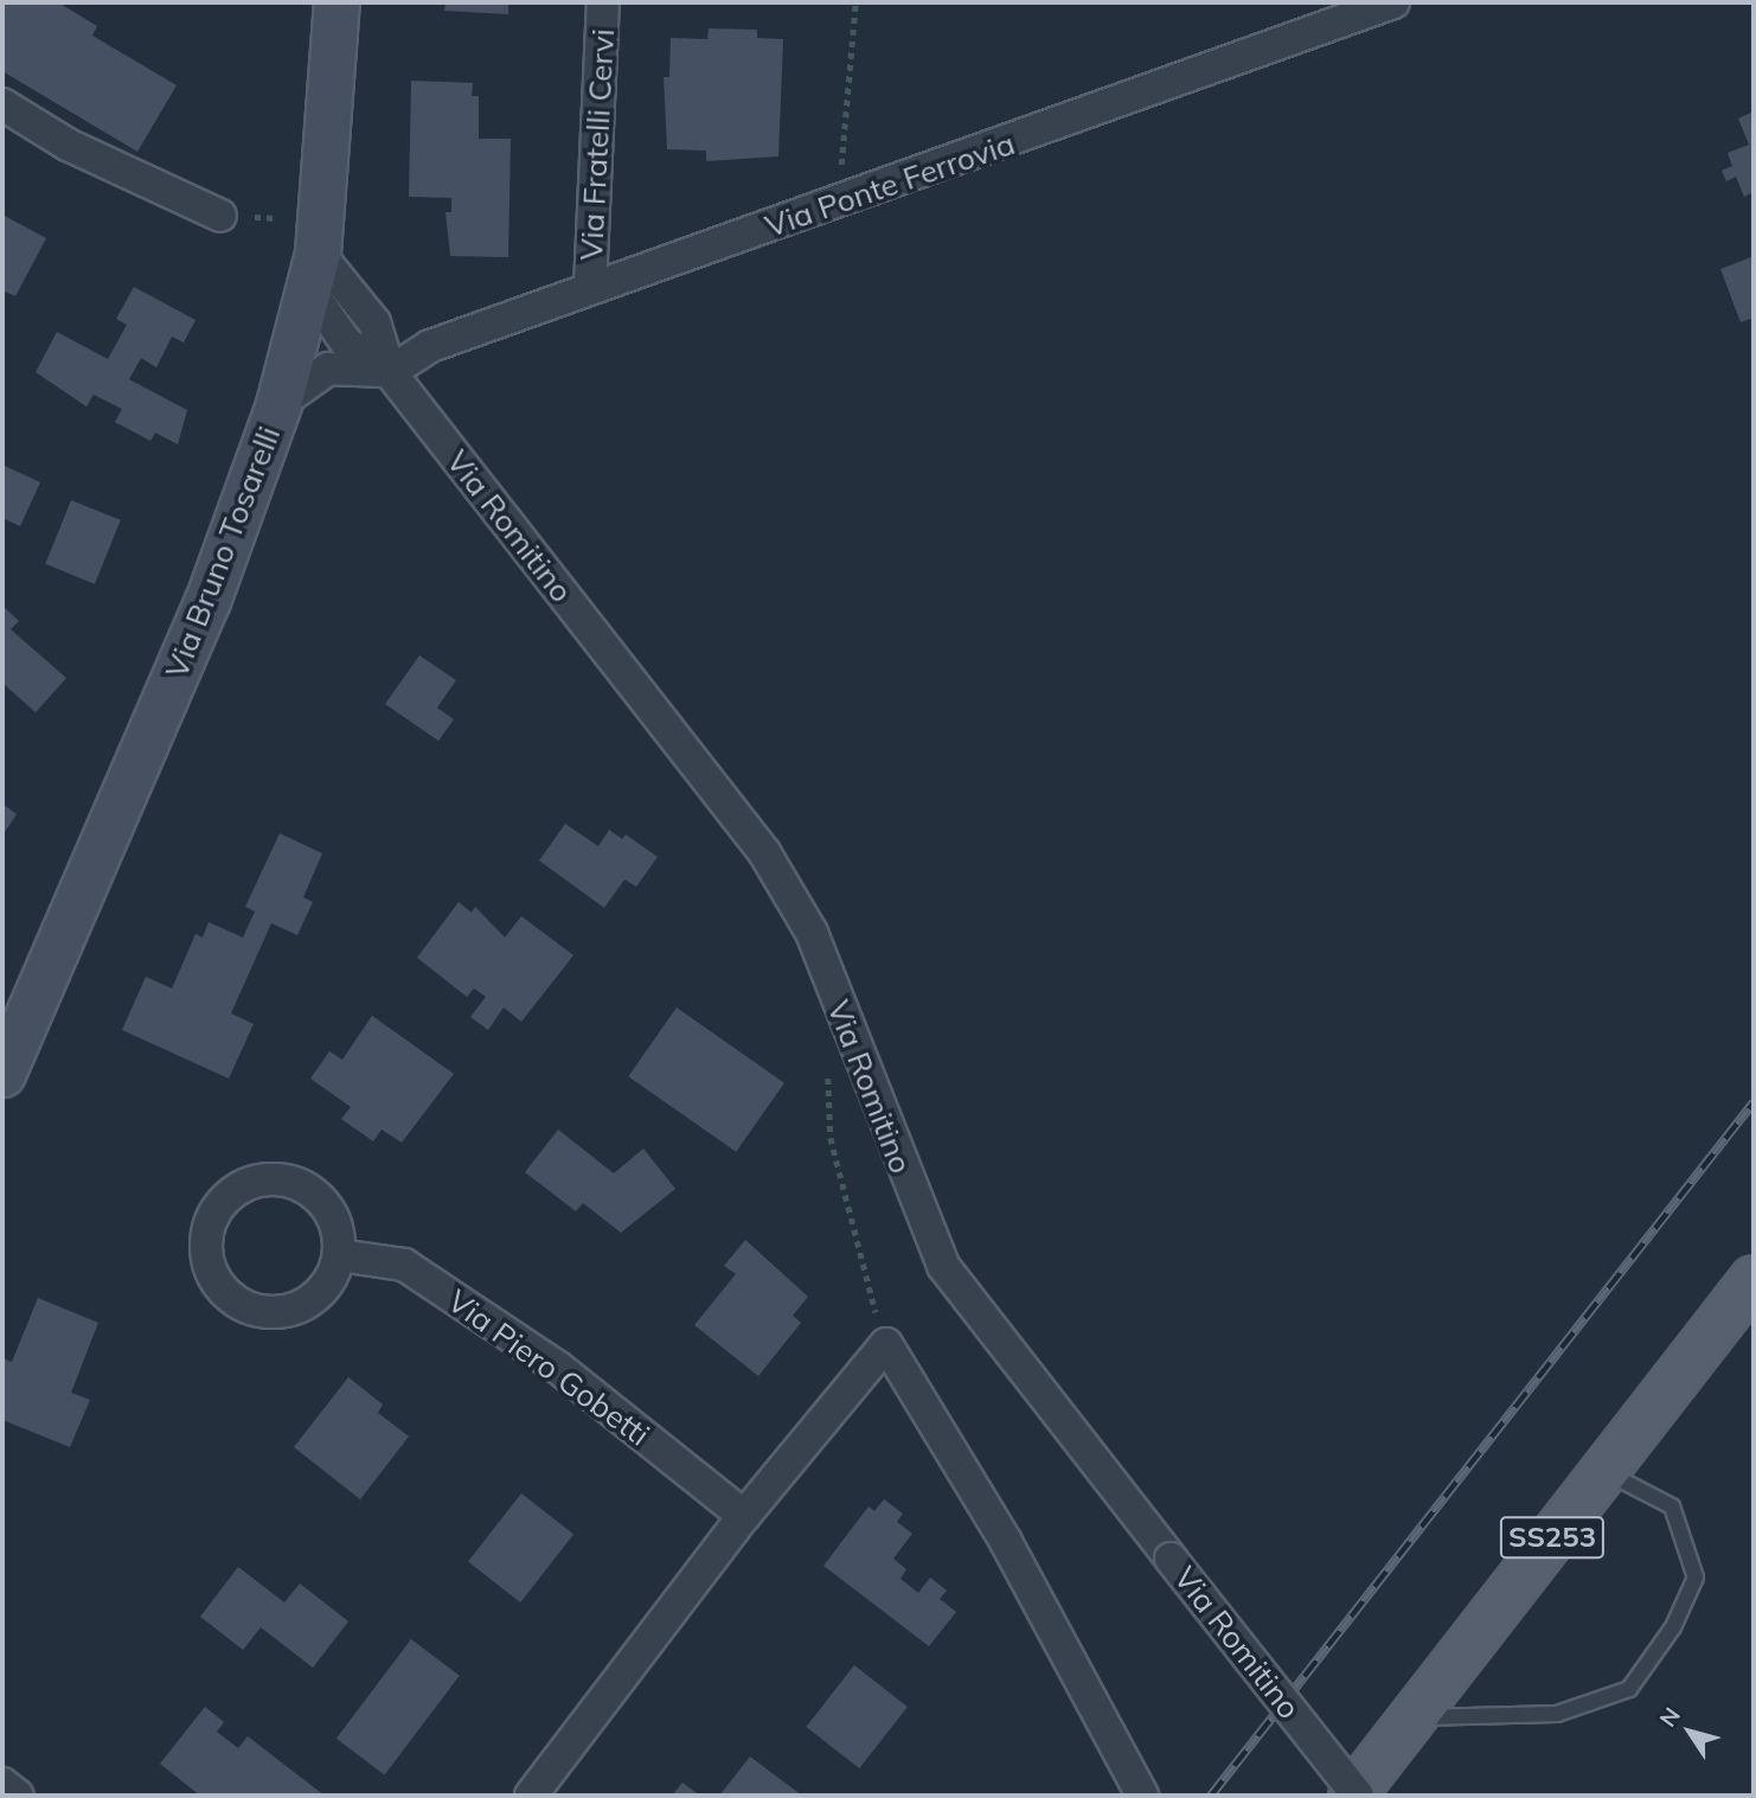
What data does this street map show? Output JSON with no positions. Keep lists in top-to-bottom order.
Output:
{
  "streets": {
    "main road": ["SS253"],
    "street": [
      "Via Fratelli Cervi",
      "Via Ponte Ferrovia",
      "Via Romitino",
      "Via Bruno Tosarelli",
      "Via Piero Gobetti"
    ]
  },
  "crossings": [
    ["Via Fratelli Cervi", "Via Ponte Ferrovia"],
    ["Via Ponte Ferrovia", "Via Romitino"],
    ["Via Romitino", "Via Bruno Tosarelli"],
    ["Via Romitino", "SS253"]
  ],
  "north": "top left"
}
